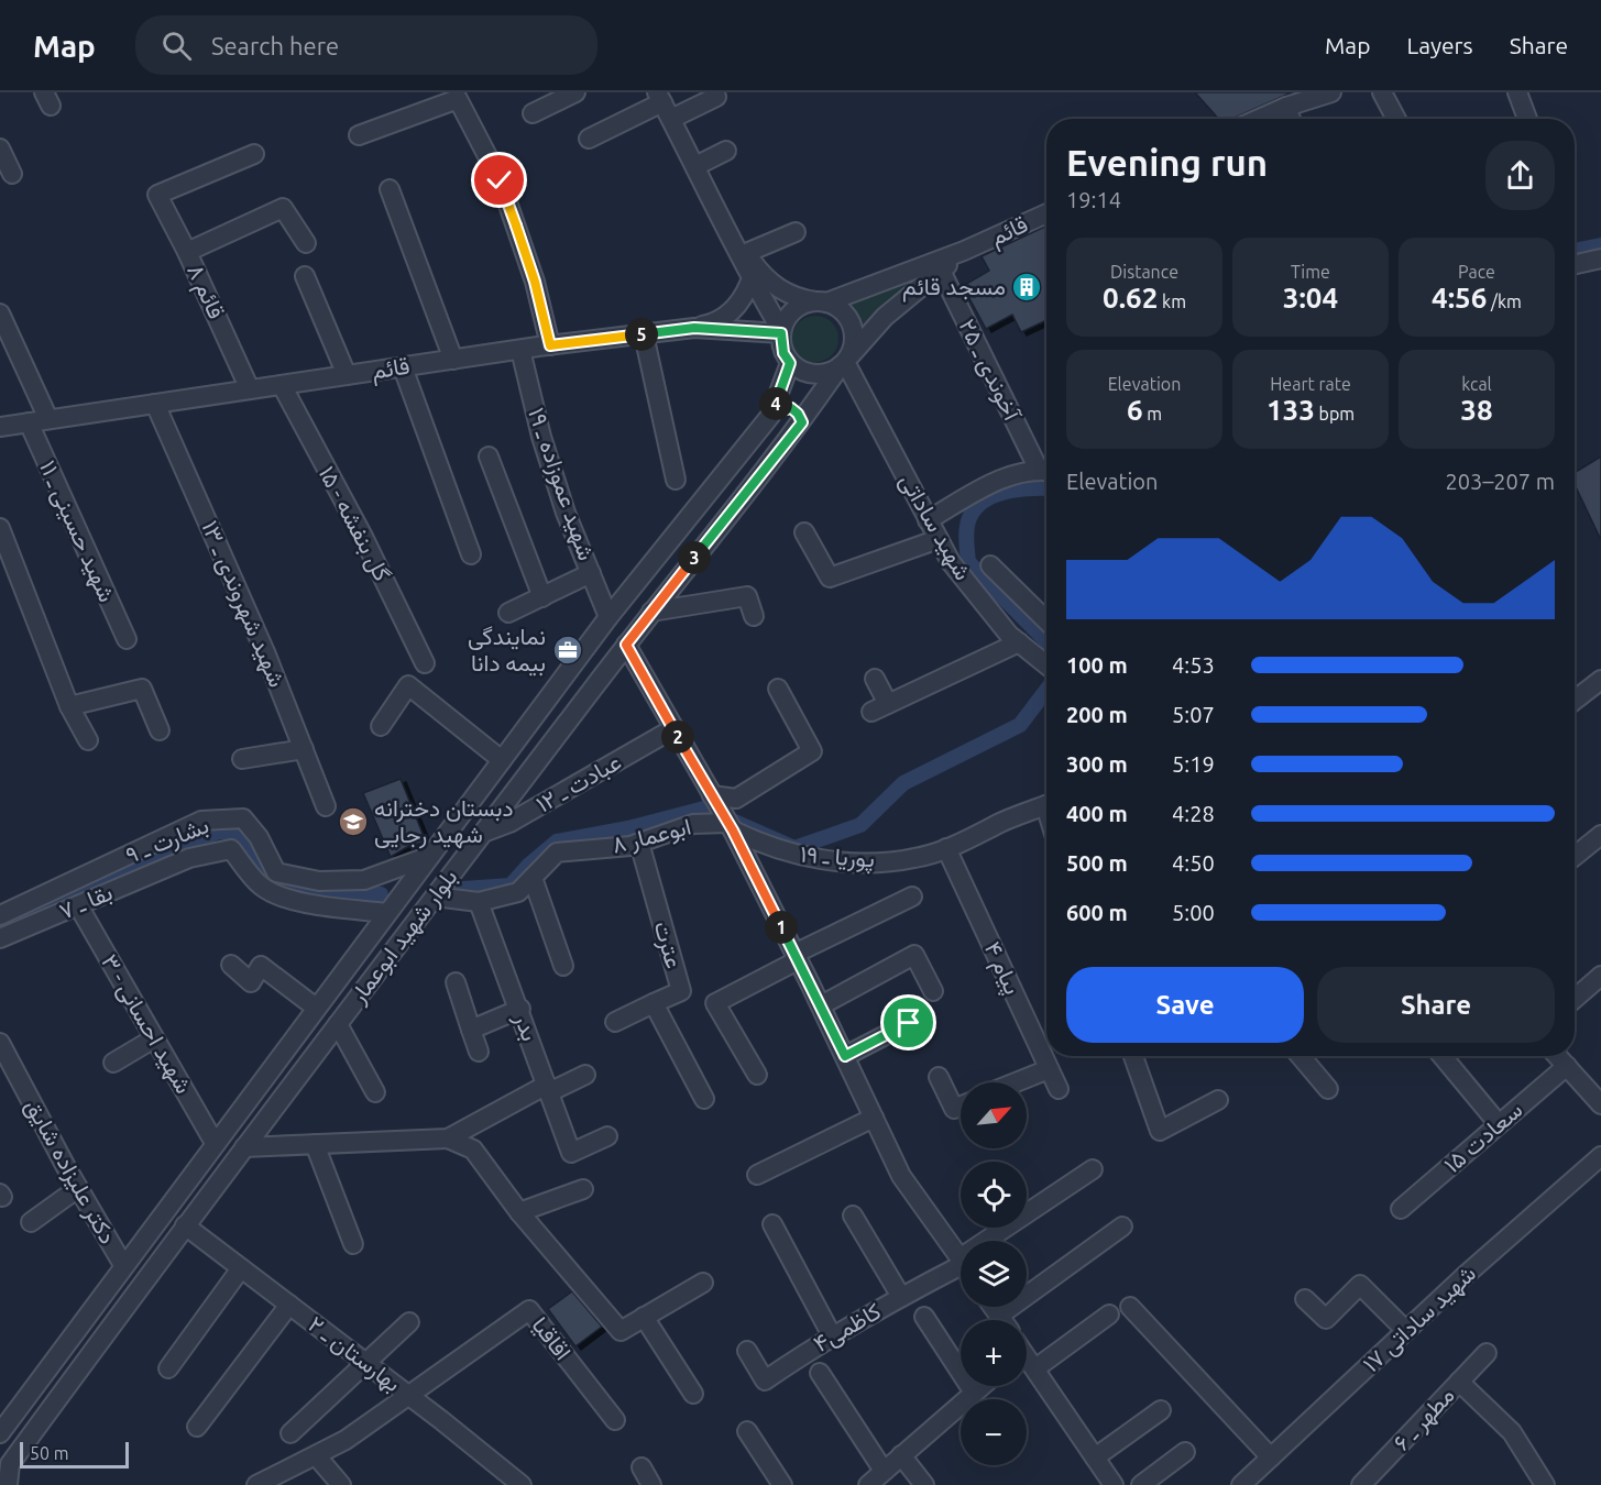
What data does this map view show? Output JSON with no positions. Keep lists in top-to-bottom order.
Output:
{
  "streets": {
    "street": [
      "قائم",
      "قائم ۸",
      "آخوندی ـ ۲۵",
      "شهید عموزاده ـ ۱۹",
      "گل بنفشه - ۱۵",
      "شهید ساداتی",
      "شهید حسینی ـ ۱۱",
      "شهید شهروندی ـ ۱۳",
      "عبادت ـ ۱۲",
      "ابوعمار ۸",
      "بشارت ـ ۹",
      "پوریا ـ ۱۹",
      "بقا ـ ۷",
      "بلوار شهید ابوعمار",
      "عترت",
      "پیام ۴",
      "شهید احسانی - ۳",
      "بدر",
      "سعادت ۱۵",
      "دکتر علیزاده شایق",
      "شهید ساداتی ۱۷",
      "کاظمی۴",
      "اقاقیا",
      "بهارستان ـ ۲",
      "مطهر ـ ۶"
    ]
  },
  "crossings": [
    ["قائم", "قائم ۸"],
    ["قائم", "شهید عموزاده ـ ۱۹"],
    ["قائم", "گل بنفشه - ۱۵"],
    ["قائم", "شهید ساداتی"],
    ["قائم", "شهید حسینی ـ ۱۱"],
    ["قائم", "شهید شهروندی ـ ۱۳"],
    ["قائم", "بلوار شهید ابوعمار"],
    ["آخوندی ـ ۲۵", "بلوار شهید ابوعمار"],
    ["شهید عموزاده ـ ۱۹", "بلوار شهید ابوعمار"],
    ["شهید ساداتی", "بلوار شهید ابوعمار"],
    ["عبادت ـ ۱۲", "بلوار شهید ابوعمار"],
    ["ابوعمار ۸", "پوریا ـ ۱۹"],
    ["ابوعمار ۸", "بلوار شهید ابوعمار"],
    ["ابوعمار ۸", "عترت"],
    ["ابوعمار ۸", "بدر"],
    ["بشارت ـ ۹", "بلوار شهید ابوعمار"],
    ["پوریا ـ ۱۹", "پیام ۴"],
    ["بقا ـ ۷", "بلوار شهید ابوعمار"],
    ["بقا ـ ۷", "شهید احسانی - ۳"],
    ["بلوار شهید ابوعمار", "شهید احسانی - ۳"],
    ["بلوار شهید ابوعمار", "دکتر علیزاده شایق"],
    ["بلوار شهید ابوعمار", "بهارستان ـ ۲"],
    ["اقاقیا", "بهارستان ـ ۲"]
  ],
  "places": {
    "building": ["مسجد قائم"],
    "office": ["نمایندگی بیمه دانا"],
    "school or university": ["دبستان دخترانه شهید رجایی"]
  },
  "scale_bar": "50 m",
  "north": "top right",
  "page": {
    "header": "Map",
    "search": "Search here",
    "nav": ["Map", "Layers", "Share"],
    "heading": ["Evening run", "19:14"],
    "stats": [
      ["Distance", "0.62 km"],
      ["Time", "3:04"],
      ["Pace", "4:56 /km"],
      ["Elevation", "6 m"],
      ["Heart rate", "133 bpm"],
      ["kcal", "38"]
    ],
    "pins": [
      "5",
      "4",
      "3",
      "2",
      "1"
    ],
    "chart": ["Elevation", "203–207 m"],
    "list": [
      {
        "name": "100 m",
        "note": "4:53"
      },
      {
        "name": "200 m",
        "note": "5:07"
      },
      {
        "name": "300 m",
        "note": "5:19"
      },
      {
        "name": "400 m",
        "note": "4:28"
      },
      {
        "name": "500 m",
        "note": "4:50"
      },
      {
        "name": "600 m",
        "note": "5:00"
      }
    ],
    "buttons": ["Save", "Share"],
    "map_buttons": ["+", "−"],
    "scale": "50 m"
  }
}
